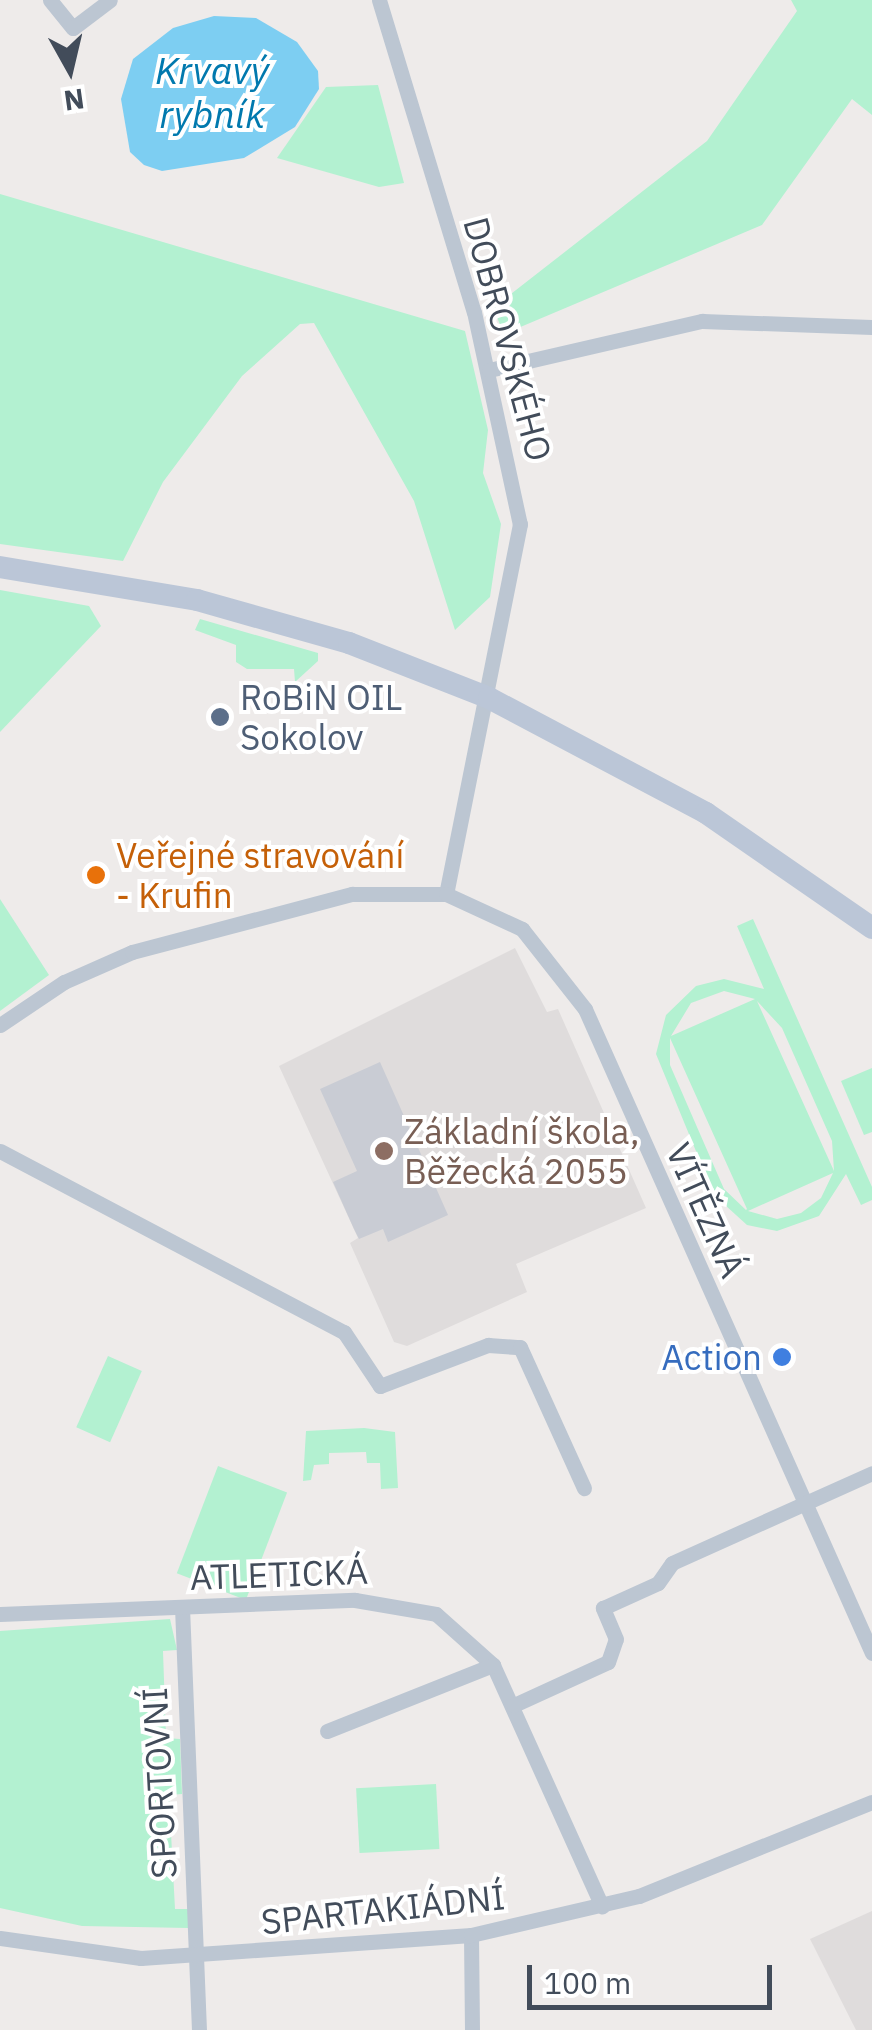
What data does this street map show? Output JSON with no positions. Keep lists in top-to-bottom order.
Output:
{
  "streets": {
    "street": [
      "DOBROVSKÉHO",
      "VÍTĚZNÁ",
      "ATLETICKÁ",
      "SPORTOVNÍ",
      "SPARTAKIÁDNÍ"
    ]
  },
  "crossings": [
    ["DOBROVSKÉHO", "VÍTĚZNÁ"],
    ["ATLETICKÁ", "SPORTOVNÍ"],
    ["ATLETICKÁ", "SPARTAKIÁDNÍ"],
    ["SPORTOVNÍ", "SPARTAKIÁDNÍ"]
  ],
  "water": ["Krvavý rybník"],
  "places": [
    "RoBiN OIL Sokolov",
    "Veřejné stravování - Krufin",
    "Základní škola, Běžecká 2055",
    "Action"
  ],
  "scale_bar": "100 m",
  "north": "bottom"
}
